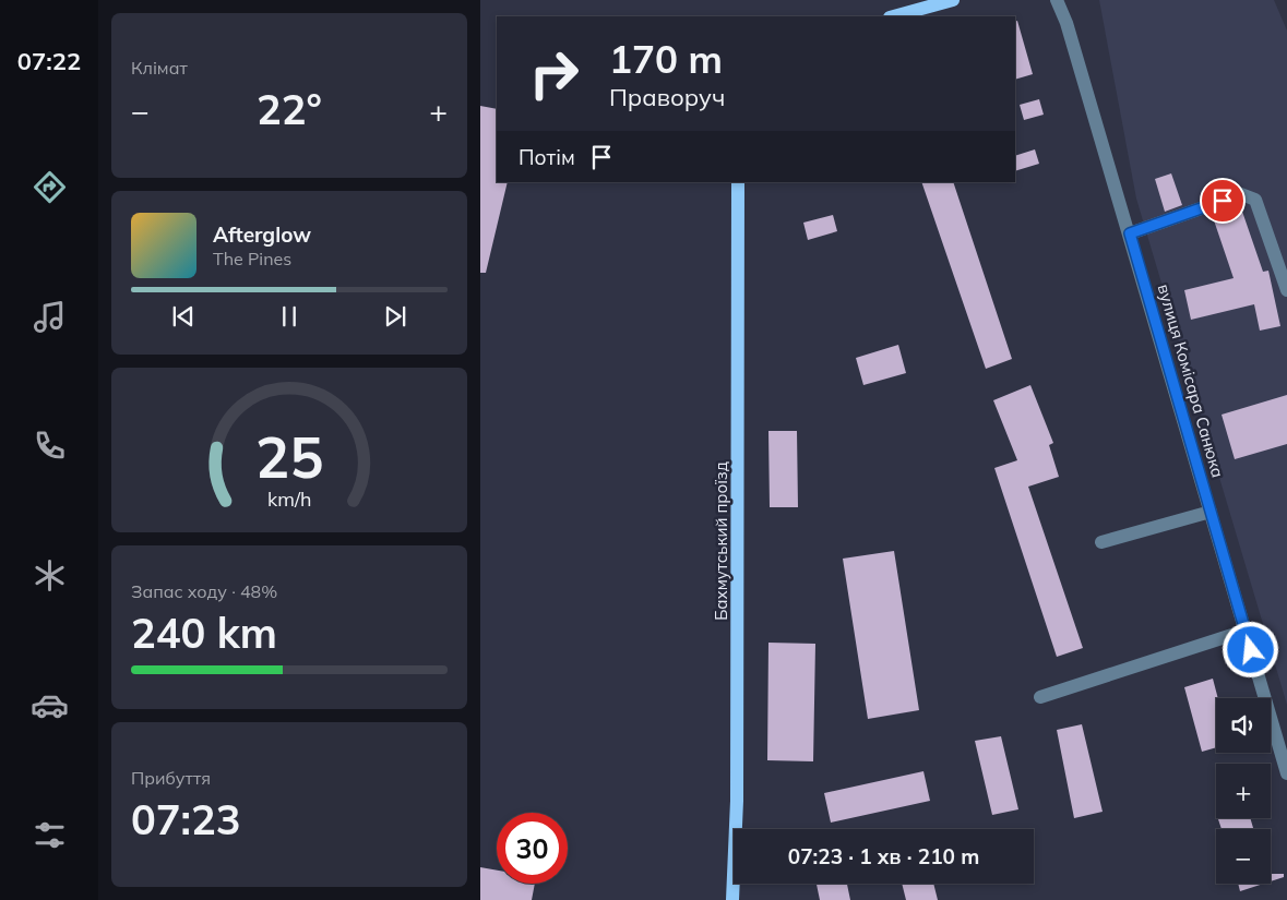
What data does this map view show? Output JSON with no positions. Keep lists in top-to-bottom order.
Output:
{
  "streets": {
    "main road": ["Бахмутський проїзд"],
    "street": ["вулиця Комісара Санюка"]
  },
  "page": {
    "tabs": "07:22",
    "tile": [
      "Клімат",
      ["Запас ходу · 48%", "240 km"],
      ["Прибуття", "07:23"]
    ],
    "turn": ["170 m", "Праворуч"],
    "heat": ["−", "22°", "+"],
    "then": "Потім",
    "song": ["Afterglow", "The Pines"],
    "map_buttons": ["+", "−"],
    "limit": "30",
    "trip": "07:23 · 1 хв · 210 m",
    "gauge": ["25", "km/h"]
  }
}
